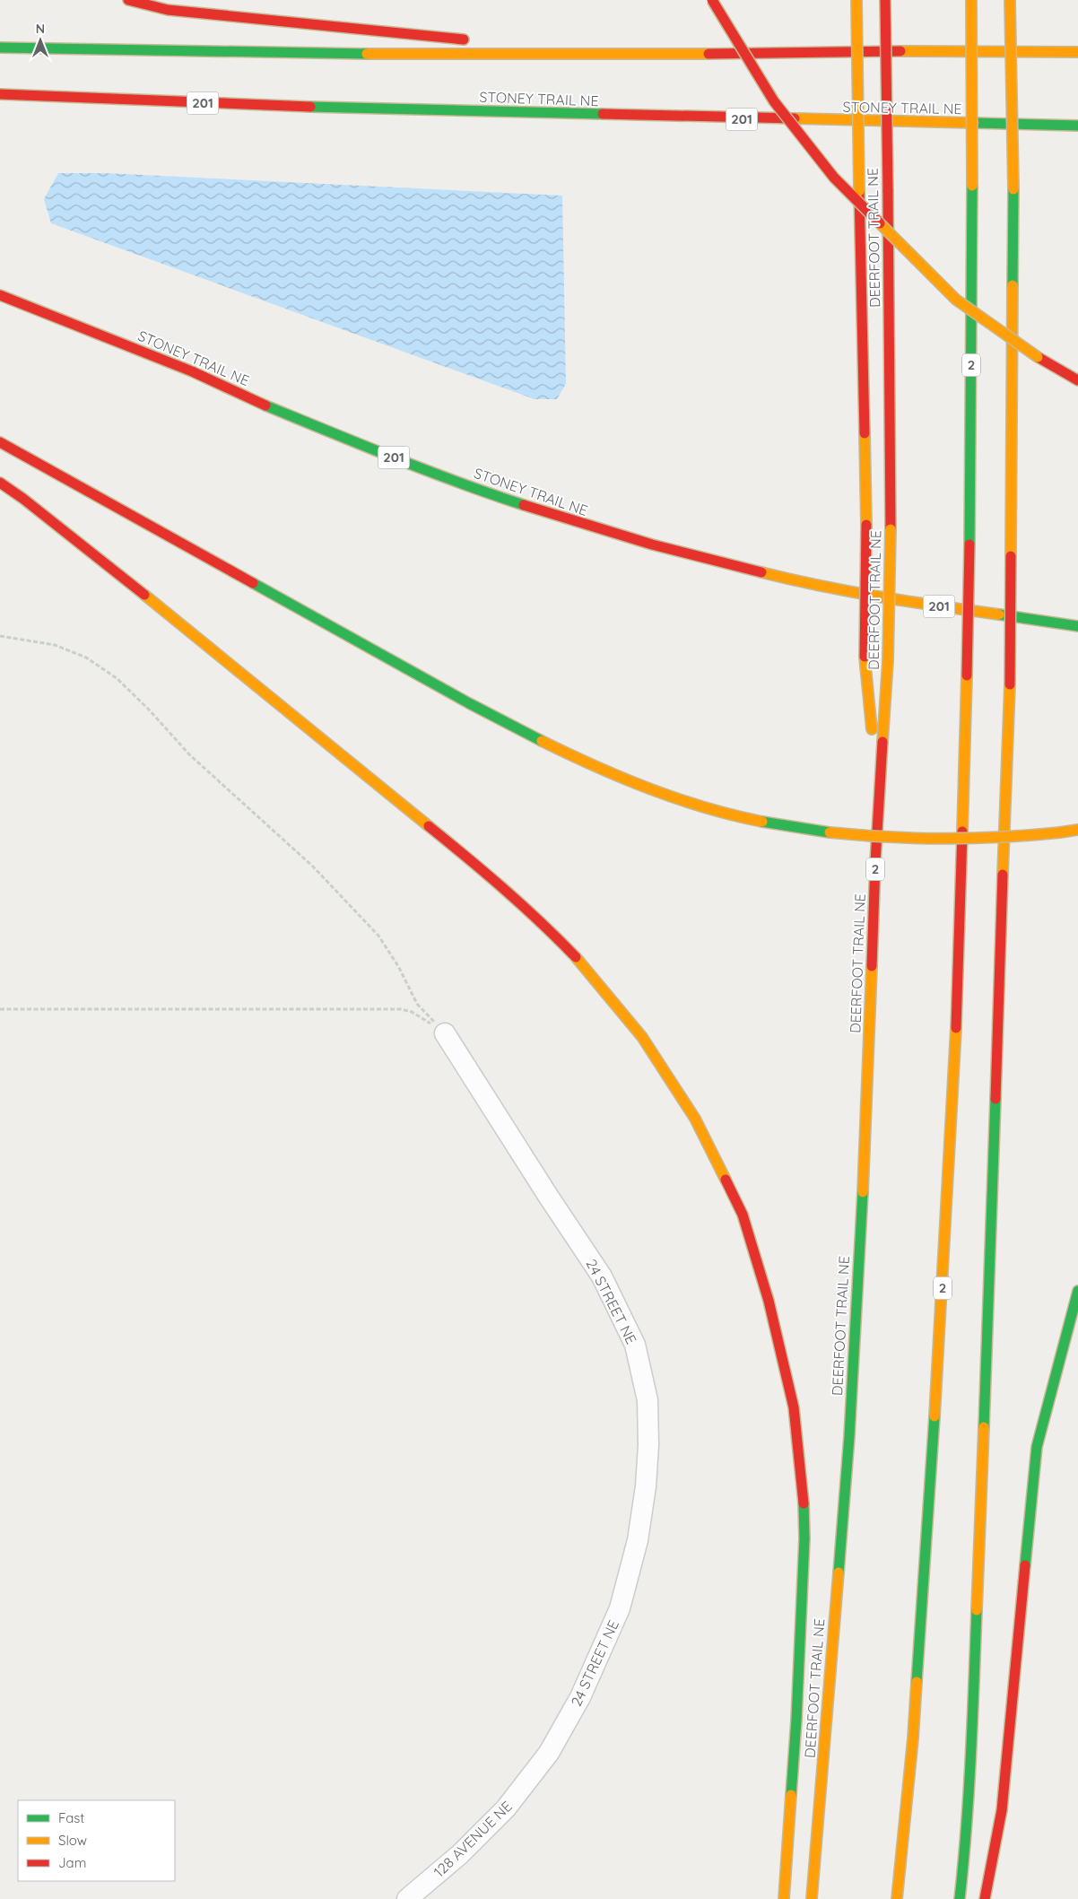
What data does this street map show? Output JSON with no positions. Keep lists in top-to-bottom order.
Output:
{
  "streets": {
    "highway": [
      "STONEY TRAIL NE",
      "201",
      "DEERFOOT TRAIL NE",
      "2"
    ],
    "street": ["24 STREET NE", "128 AVENUE NE"]
  },
  "crossings": [
    ["24 STREET NE", "128 AVENUE NE"]
  ],
  "legend": ["Fast", "Slow", "Jam"],
  "north": "top"
}
